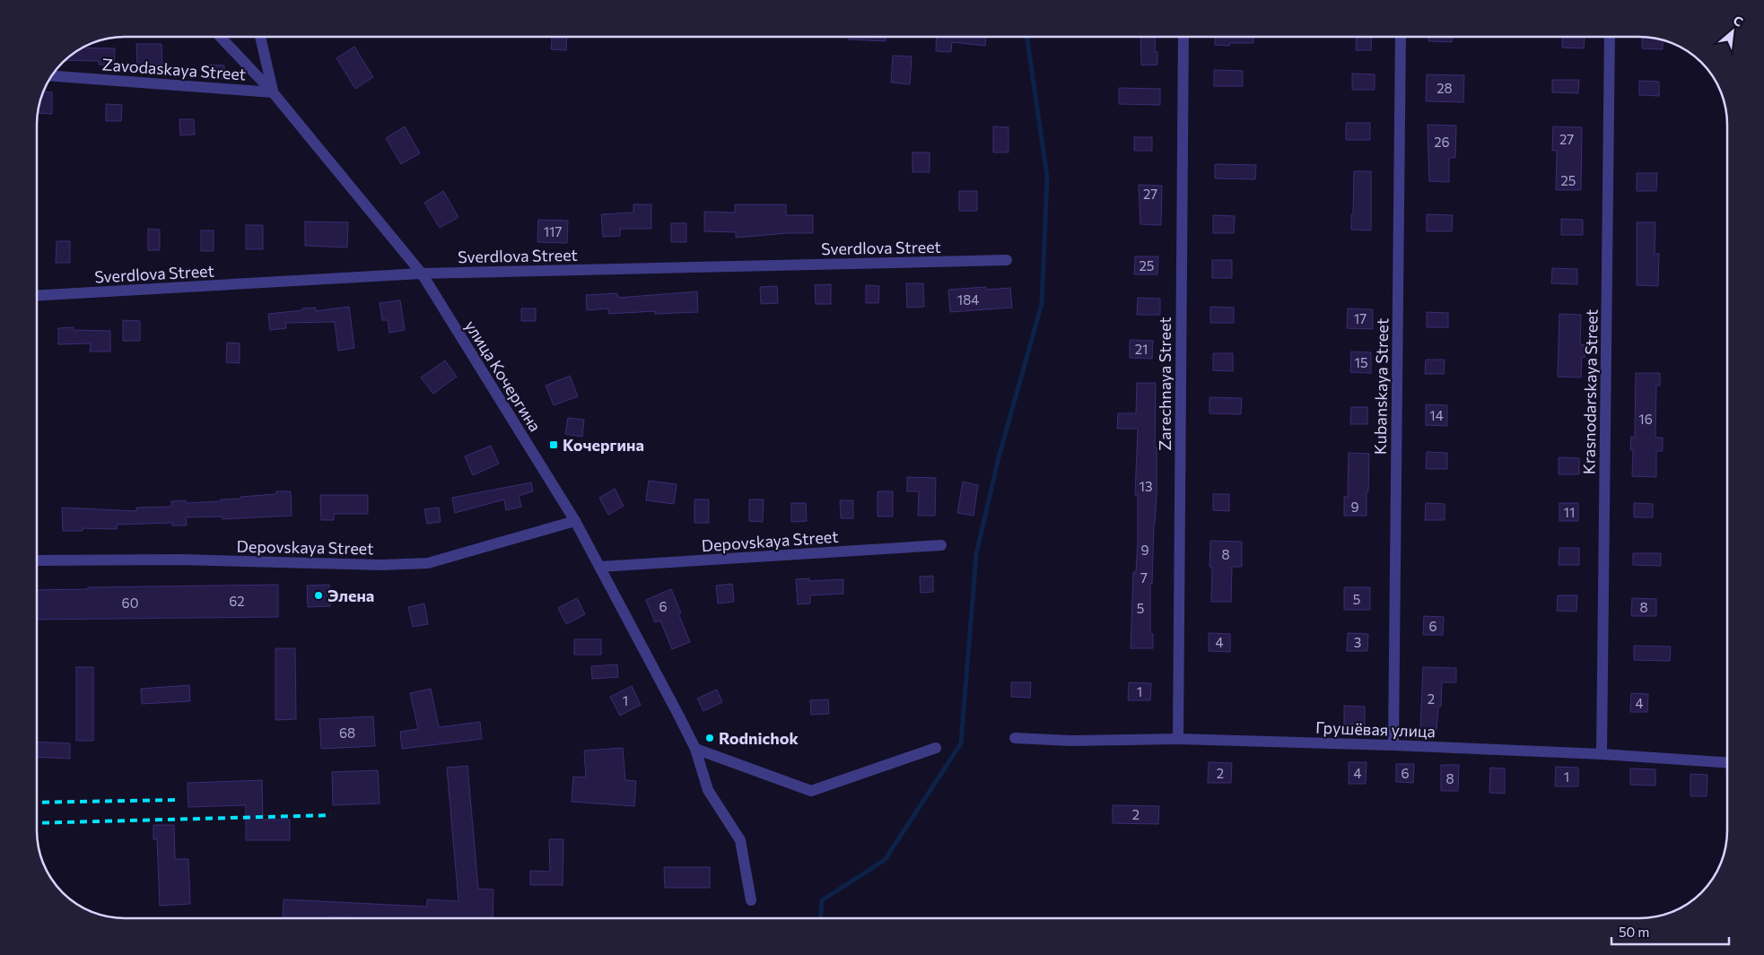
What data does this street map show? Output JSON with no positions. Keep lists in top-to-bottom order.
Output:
{
  "streets": {
    "street": [
      "Zavodaskaya Street",
      "Sverdlova Street",
      "улица Кочергина",
      "Zarechnaya Street",
      "Kubanskaya Street",
      "Krasnodarskaya Street",
      "Depovskaya Street",
      "Грушёвая улица"
    ]
  },
  "crossings": [
    ["Zavodaskaya Street", "улица Кочергина"],
    ["Sverdlova Street", "улица Кочергина"],
    ["улица Кочергина", "Depovskaya Street"],
    ["Zarechnaya Street", "Грушёвая улица"],
    ["Kubanskaya Street", "Грушёвая улица"],
    ["Krasnodarskaya Street", "Грушёвая улица"]
  ],
  "places": {
    "transit": ["Кочергина"],
    "other": ["Элена", "Rodnichok"]
  },
  "house_numbers": [
    "28",
    "27",
    "26",
    "25",
    "27",
    "117",
    "25",
    "184",
    "17",
    "21",
    "15",
    "14",
    "16",
    "13",
    "9",
    "11",
    "9",
    "8",
    "7",
    "5",
    "62",
    "60",
    "6",
    "8",
    "5",
    "6",
    "4",
    "3",
    "1",
    "2",
    "1",
    "4",
    "68",
    "2",
    "4",
    "6",
    "1",
    "8",
    "2"
  ],
  "scale_bar": "50 m",
  "north": "top right"
}
